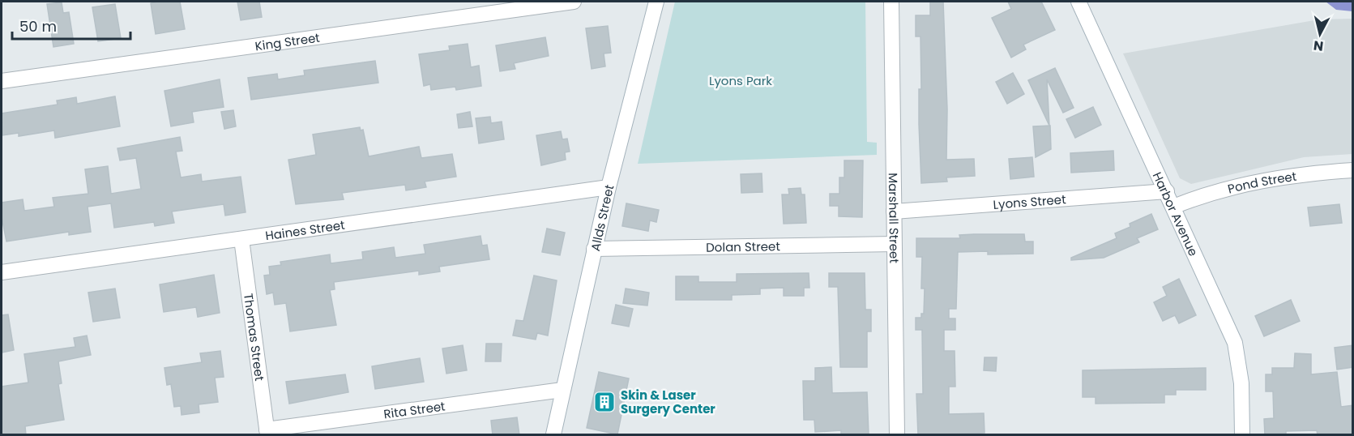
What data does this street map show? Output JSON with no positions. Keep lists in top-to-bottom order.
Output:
{
  "streets": {
    "street": [
      "King Street",
      "Pond Street",
      "Lyons Street",
      "Harbor Avenue",
      "Allds Street",
      "Marshall Street",
      "Haines Street",
      "Dolan Street",
      "Thomas Street",
      "Rita Street"
    ]
  },
  "crossings": [
    ["Pond Street", "Harbor Avenue"],
    ["Lyons Street", "Harbor Avenue"],
    ["Lyons Street", "Marshall Street"],
    ["Allds Street", "Haines Street"],
    ["Allds Street", "Dolan Street"],
    ["Allds Street", "Rita Street"],
    ["Marshall Street", "Dolan Street"],
    ["Haines Street", "Thomas Street"],
    ["Thomas Street", "Rita Street"]
  ],
  "parks": ["Lyons Park"],
  "places": {
    "building": ["Skin & Laser Surgery Center"]
  },
  "scale_bar": "50 m",
  "north": "bottom"
}
